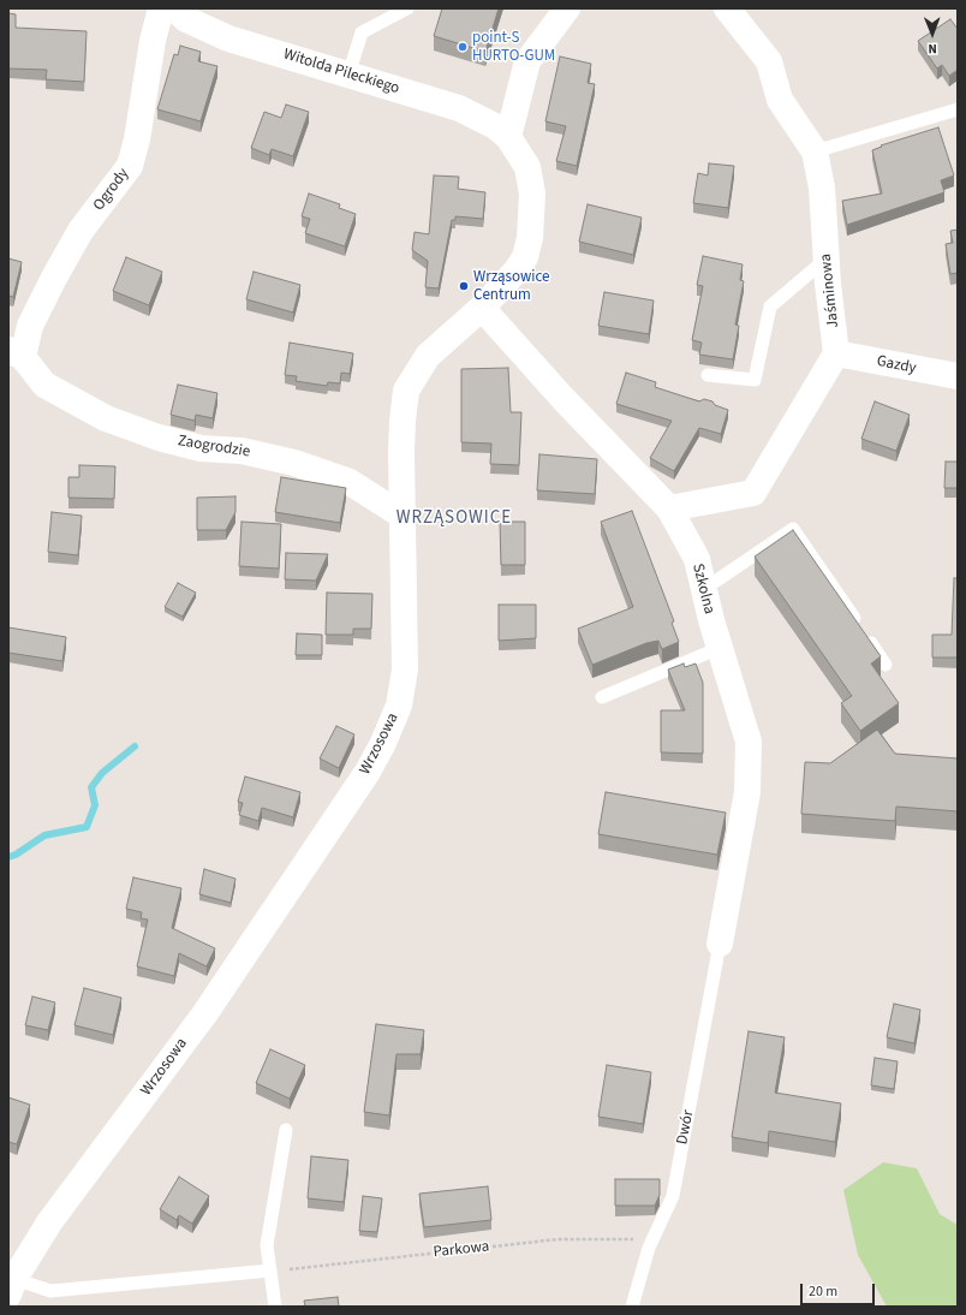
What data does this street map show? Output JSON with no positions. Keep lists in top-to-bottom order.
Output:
{
  "streets": {
    "street": [
      "Witolda Pileckiego",
      "Ogrody",
      "Jaśminowa",
      "Gazdy",
      "Zaogrodzie",
      "Szkolna",
      "Wrzosowa"
    ],
    "lane": ["Dwór"],
    "path": ["Parkowa"]
  },
  "crossings": [
    ["Witolda Pileckiego", "Wrzosowa"],
    ["Ogrody", "Zaogrodzie"],
    ["Jaśminowa", "Gazdy"],
    ["Zaogrodzie", "Wrzosowa"],
    ["Szkolna", "Wrzosowa"],
    ["Szkolna", "Dwór"],
    ["Dwór", "Parkowa"]
  ],
  "districts": ["WRZĄSOWICE"],
  "places": ["point-S HURTO-GUM", "Wrząsowice Centrum"],
  "scale_bar": "20 m",
  "north": "bottom"
}
